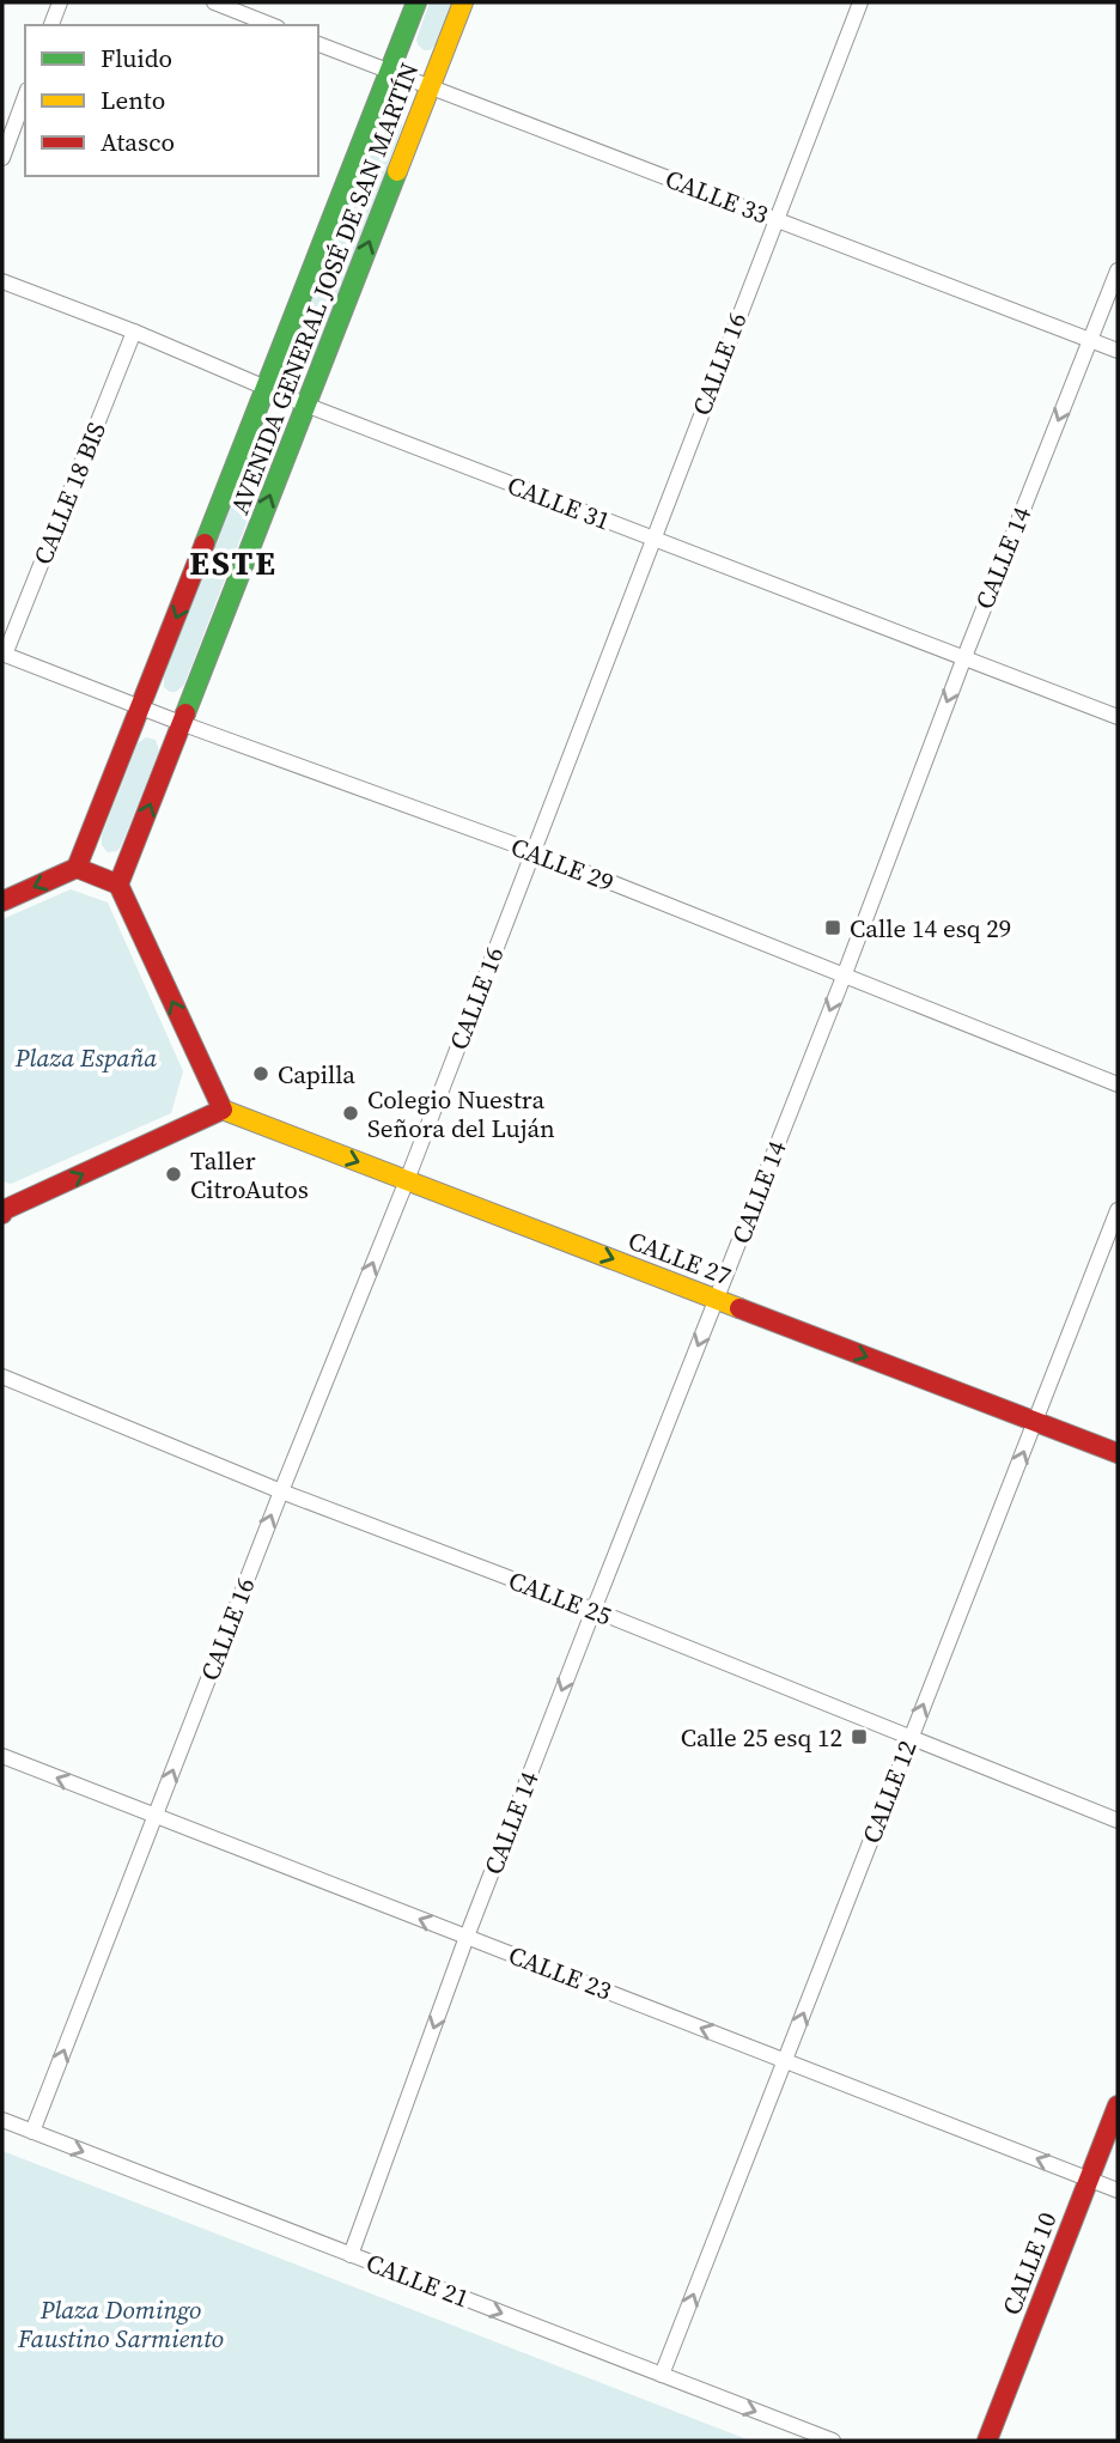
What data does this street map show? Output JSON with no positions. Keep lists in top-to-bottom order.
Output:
{
  "streets": {
    "main road": ["AVENIDA GENERAL JOSÉ DE SAN MARTÍN", "CALLE 27", "CALLE 10"],
    "street": [
      "CALLE 33",
      "CALLE 16",
      "CALLE 18 BIS",
      "CALLE 31",
      "CALLE 14",
      "CALLE 29",
      "CALLE 25",
      "CALLE 12",
      "CALLE 23",
      "CALLE 21"
    ]
  },
  "crossings": [
    ["CALLE 33", "AVENIDA GENERAL JOSÉ DE SAN MARTÍN"],
    ["CALLE 33", "CALLE 16"],
    ["CALLE 33", "CALLE 14"],
    ["AVENIDA GENERAL JOSÉ DE SAN MARTÍN", "CALLE 31"],
    ["AVENIDA GENERAL JOSÉ DE SAN MARTÍN", "CALLE 29"],
    ["CALLE 16", "CALLE 31"],
    ["CALLE 16", "CALLE 29"],
    ["CALLE 16", "CALLE 27"],
    ["CALLE 16", "CALLE 25"],
    ["CALLE 16", "CALLE 23"],
    ["CALLE 16", "CALLE 21"],
    ["CALLE 18 BIS", "CALLE 31"],
    ["CALLE 18 BIS", "CALLE 29"],
    ["CALLE 31", "CALLE 14"],
    ["CALLE 14", "CALLE 29"],
    ["CALLE 14", "CALLE 27"],
    ["CALLE 14", "CALLE 25"],
    ["CALLE 14", "CALLE 23"],
    ["CALLE 14", "CALLE 21"],
    ["CALLE 27", "CALLE 12"],
    ["CALLE 25", "CALLE 12"],
    ["CALLE 12", "CALLE 23"],
    ["CALLE 12", "CALLE 21"],
    ["CALLE 23", "CALLE 10"]
  ],
  "one_way": [
    "CALLE 16",
    "CALLE 14",
    "CALLE 27",
    "CALLE 12",
    "CALLE 23",
    "CALLE 21"
  ],
  "districts": ["ESTE"],
  "parks": ["Plaza España", "Plaza Domingo Faustino Sarmiento"],
  "places": {
    "transit": ["Calle 14 esq 29", "Calle 25 esq 12"],
    "other": ["Capilla", "Colegio Nuestra Señora del Luján", "Taller CitroAutos"]
  },
  "legend": ["Fluido", "Lento", "Atasco"]
}
